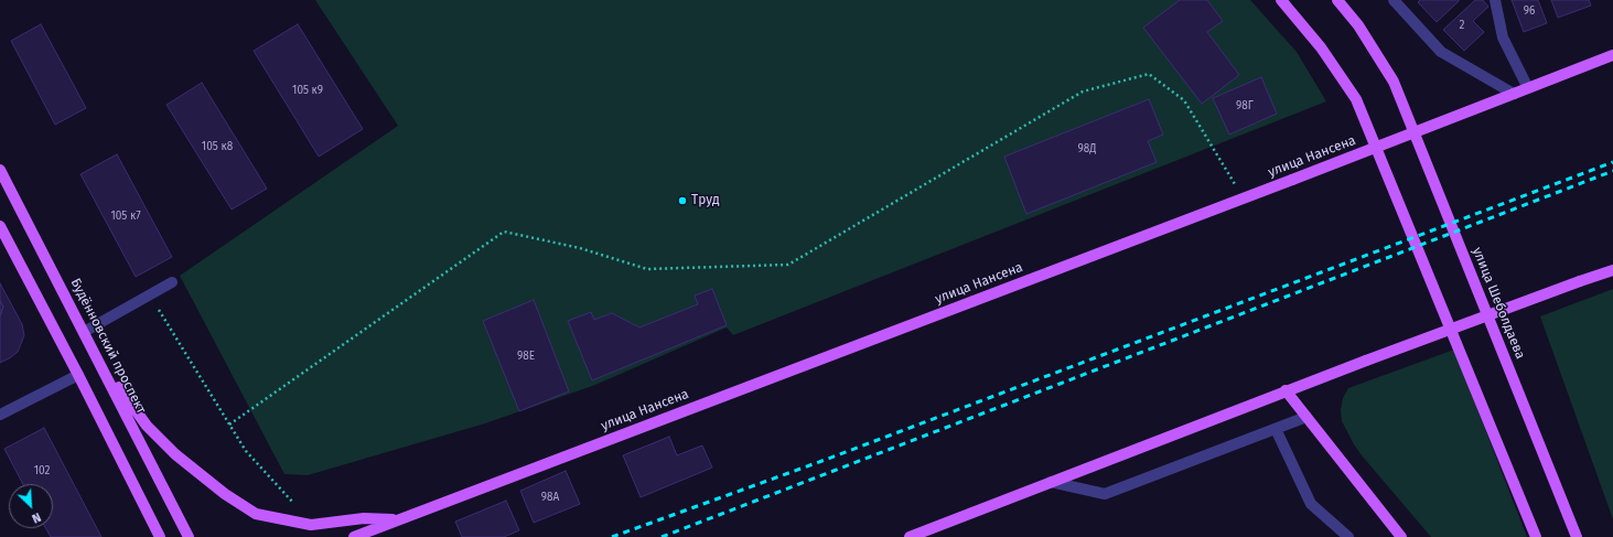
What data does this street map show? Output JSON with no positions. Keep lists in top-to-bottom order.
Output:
{
  "streets": {
    "main road": ["улица Нансена", "улица Шеболдаева", "Будённовский проспект"]
  },
  "places": ["Труд"],
  "house_numbers": [
    "96",
    "2",
    "105 к9",
    "98Г",
    "105 к8",
    "98Д",
    "105 к7",
    "98Е",
    "102",
    "98А"
  ],
  "north": "bottom right"
}
